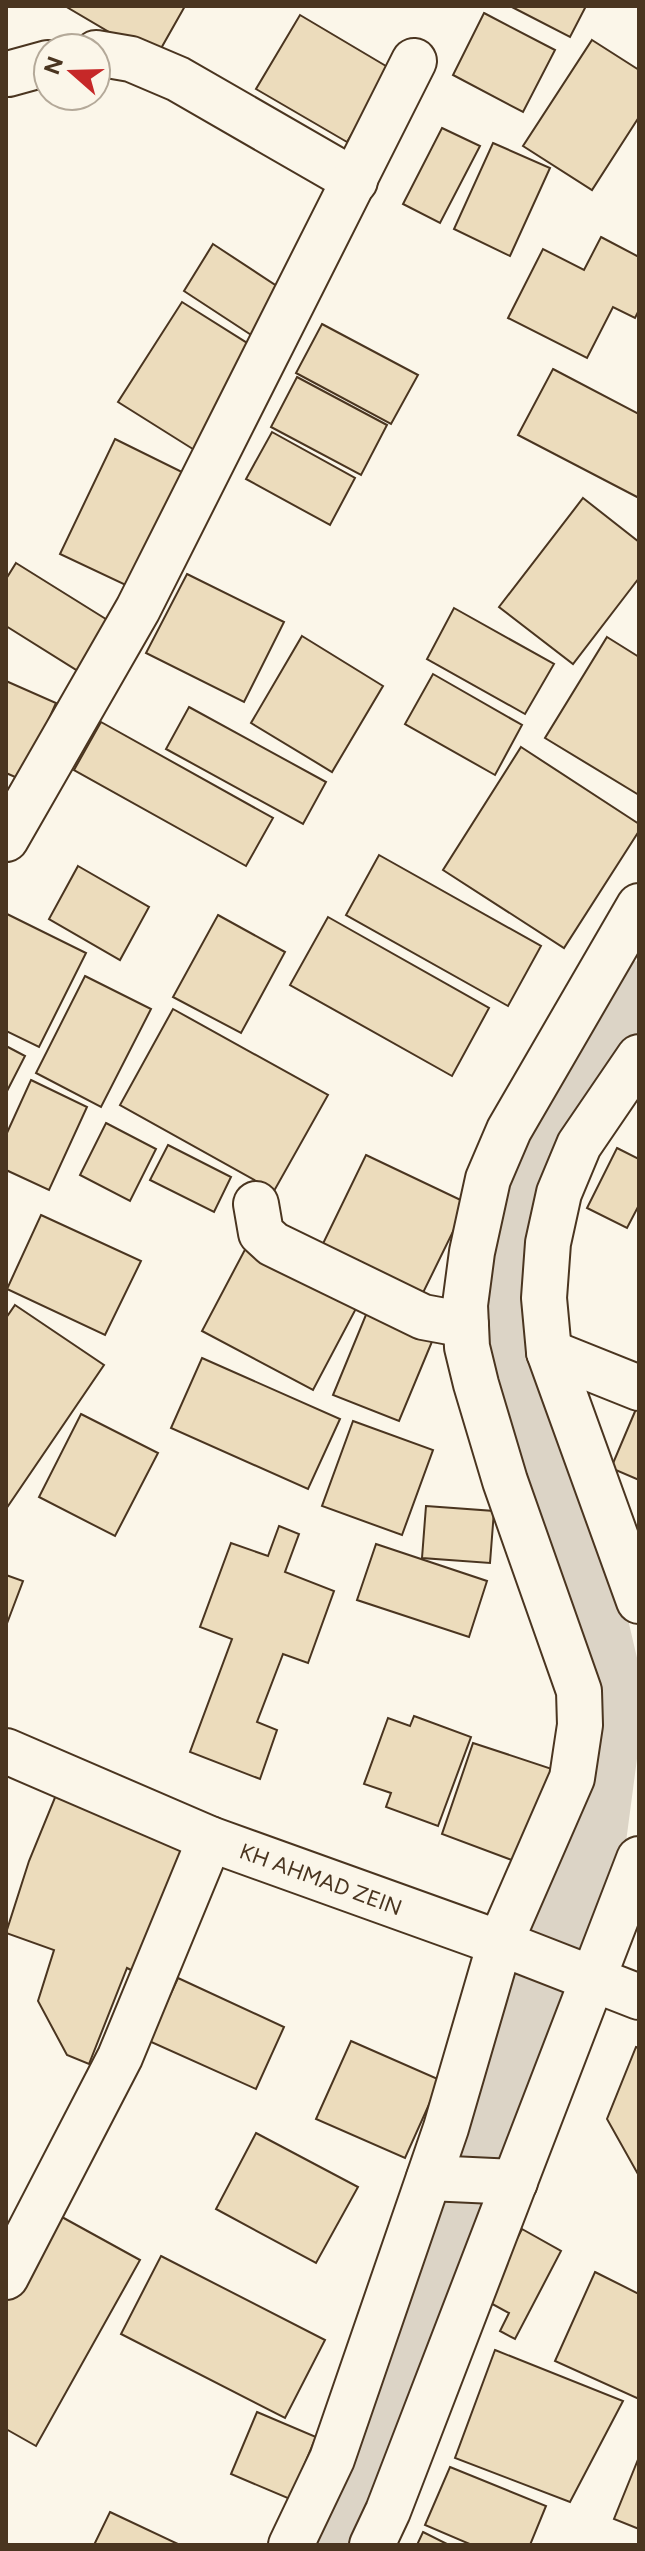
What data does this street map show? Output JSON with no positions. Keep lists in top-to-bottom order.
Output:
{
  "streets": {
    "street": ["KH AHMAD ZEIN"]
  },
  "north": "left"
}
